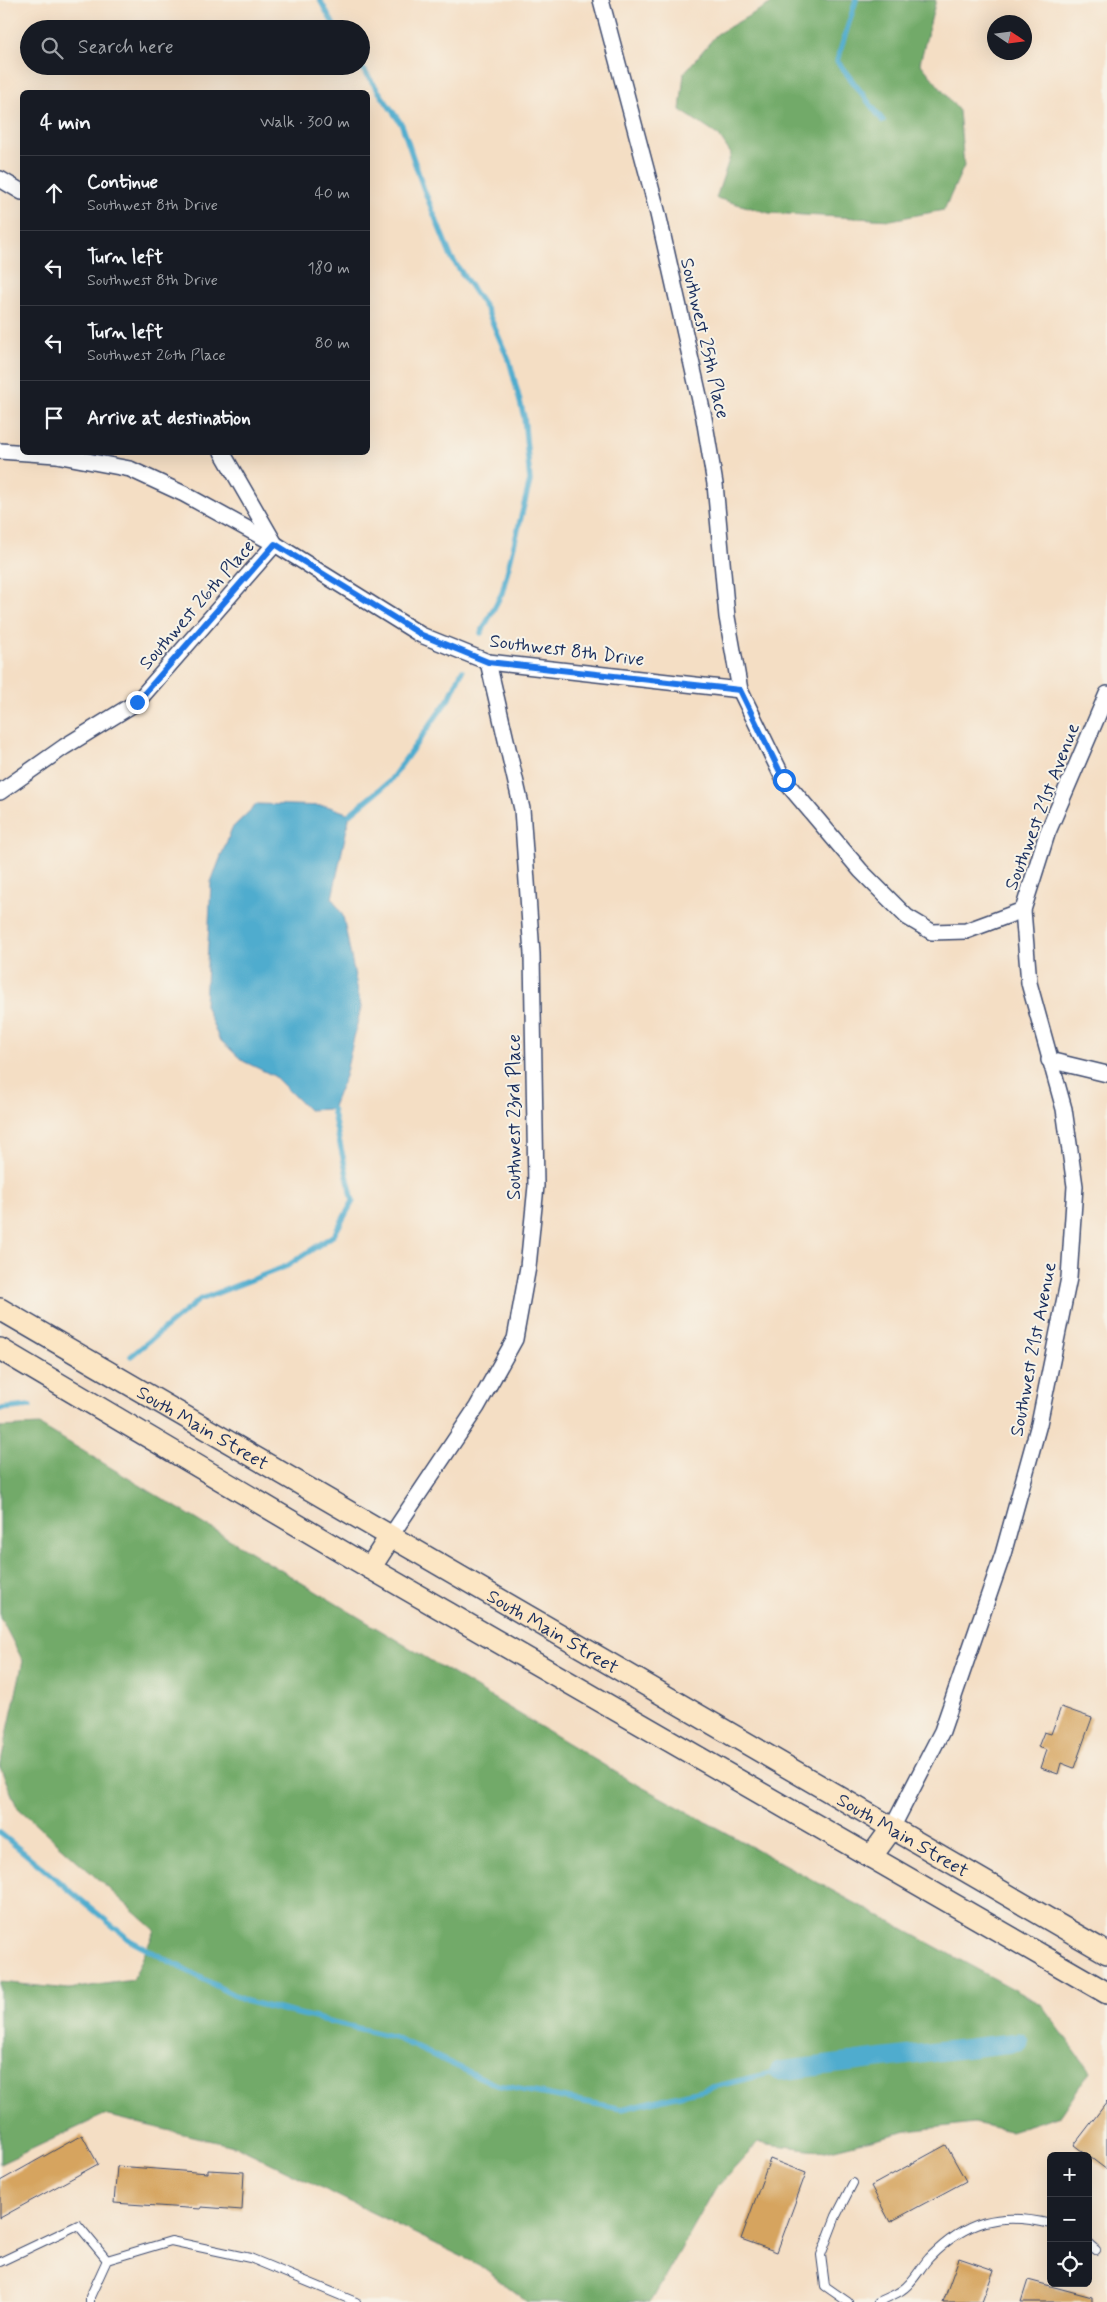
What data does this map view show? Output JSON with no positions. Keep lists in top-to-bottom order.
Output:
{
  "streets": {
    "main road": ["South Main Street"],
    "street": [
      "Southwest 25th Place",
      "Southwest 26th Place",
      "Southwest 8th Drive",
      "Southwest 21st Avenue",
      "Southwest 23rd Place"
    ]
  },
  "crossings": [
    ["Southwest 25th Place", "Southwest 8th Drive"],
    ["Southwest 26th Place", "Southwest 8th Drive"],
    ["Southwest 8th Drive", "Southwest 23rd Place"],
    ["Southwest 21st Avenue", "South Main Street"],
    ["Southwest 23rd Place", "South Main Street"]
  ],
  "north": "right",
  "page": {
    "search": "Search here",
    "heading": ["4 min", "Walk · 300 m"],
    "list": [
      ["Continue", "Southwest 8th Drive", "40 m"],
      ["Turn left", "Southwest 8th Drive", "180 m"],
      ["Turn left", "Southwest 26th Place", "80 m"],
      "Arrive at destination"
    ],
    "map_buttons": ["+", "−"]
  }
}
